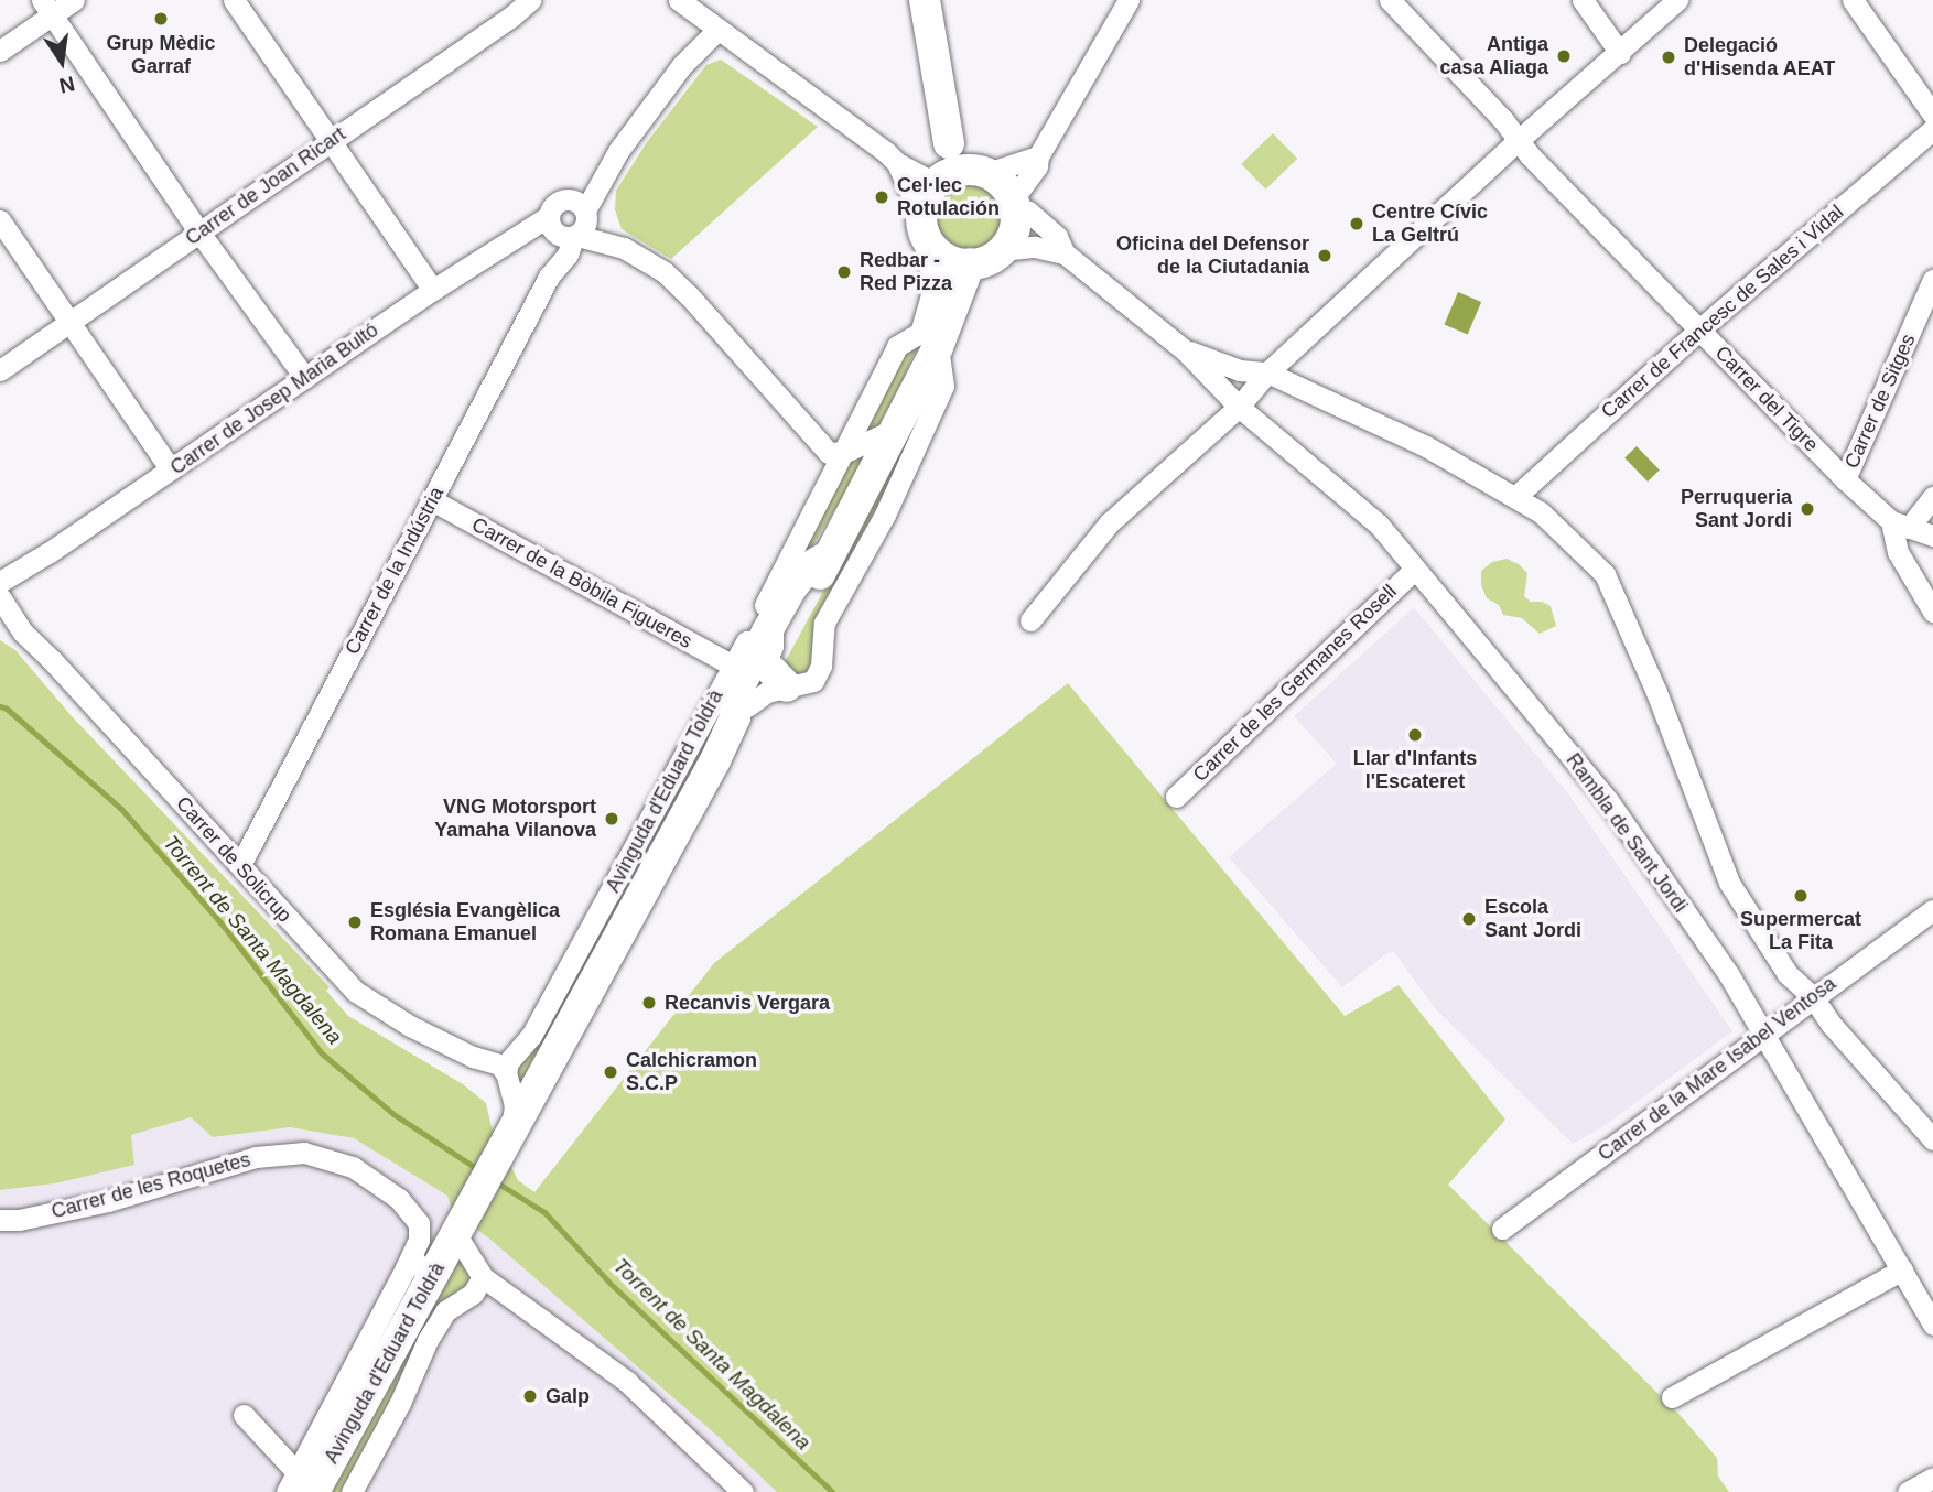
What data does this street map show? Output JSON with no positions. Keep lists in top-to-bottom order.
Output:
{
  "streets": {
    "street": [
      "Carrer de Joan Ricart",
      "Carrer de Francesc de Sales i Vidal",
      "Carrer de Josep Maria Bultó",
      "Carrer del Tigre",
      "Carrer de Sitges",
      "Carrer de la Indústria",
      "Carrer de la Bòbila Figueres",
      "Carrer de les Germanes Rosell",
      "Avinguda d'Eduard Toldrà",
      "Rambla de Sant Jordi",
      "Carrer de Solicrup",
      "Carrer de la Mare Isabel Ventosa",
      "Carrer de les Roquetes"
    ]
  },
  "crossings": [
    ["Carrer de Francesc de Sales i Vidal", "Carrer del Tigre"],
    ["Carrer de Francesc de Sales i Vidal", "Rambla de Sant Jordi"],
    ["Carrer de Josep Maria Bultó", "Carrer de la Indústria"],
    ["Carrer del Tigre", "Carrer de Sitges"],
    ["Carrer de la Indústria", "Carrer de la Bòbila Figueres"],
    ["Carrer de la Indústria", "Carrer de Solicrup"],
    ["Carrer de la Bòbila Figueres", "Avinguda d'Eduard Toldrà"],
    ["Carrer de les Germanes Rosell", "Rambla de Sant Jordi"],
    ["Avinguda d'Eduard Toldrà", "Rambla de Sant Jordi"],
    ["Avinguda d'Eduard Toldrà", "Carrer de Solicrup"],
    ["Avinguda d'Eduard Toldrà", "Carrer de les Roquetes"],
    ["Rambla de Sant Jordi", "Carrer de la Mare Isabel Ventosa"]
  ],
  "water": ["Torrent de Santa Magdalena"],
  "places": [
    "Grup Mèdic Garraf",
    "Antiga casa Aliaga",
    "Delegació d'Hisenda AEAT",
    "Cel·lec Rotulación",
    "Centre Cívic La Geltrú",
    "Oficina del Defensor de la Ciutadania",
    "Redbar - Red Pizza",
    "Perruqueria Sant Jordi",
    "Llar d'Infants l'Escateret",
    "VNG Motorsport Yamaha Vilanova",
    "Supermercat La Fita",
    "Escola Sant Jordi",
    "Església Evangèlica Romana Emanuel",
    "Recanvis Vergara",
    "Calchicramon S.C.P",
    "Galp"
  ],
  "north": "bottom"
}
